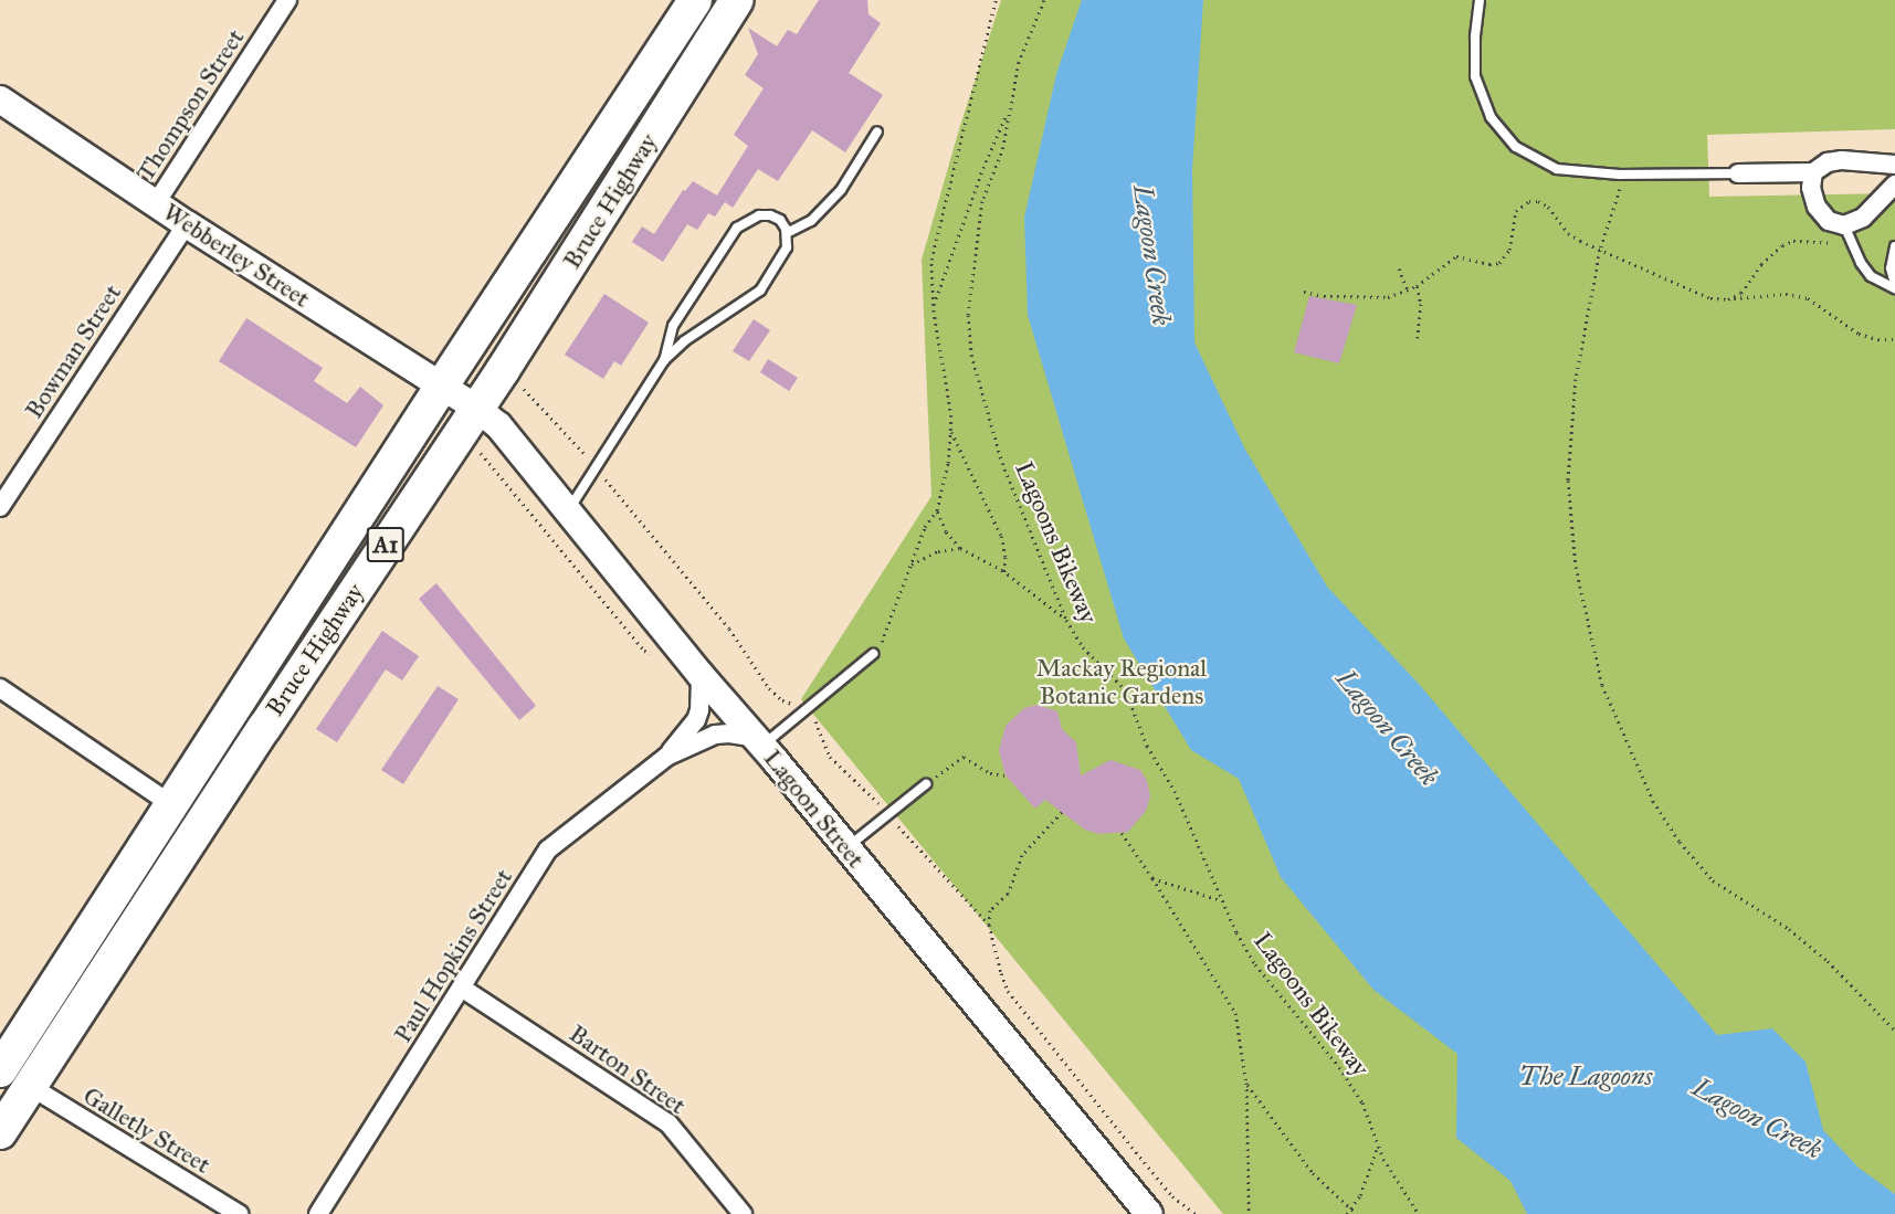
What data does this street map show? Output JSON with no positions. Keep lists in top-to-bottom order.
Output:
{
  "streets": {
    "highway": ["Bruce Highway", "A1"],
    "main road": ["Webberley Street", "Lagoon Street"],
    "street": [
      "Thompson Street",
      "Bowman Street",
      "Paul Hopkins Street",
      "Barton Street",
      "Galletly Street"
    ],
    "path": ["Lagoons Bikeway"]
  },
  "crossings": [
    ["Thompson Street", "Webberley Street"],
    ["Bruce Highway", "Webberley Street"],
    ["Bruce Highway", "Lagoon Street"],
    ["Bruce Highway", "Galletly Street"],
    ["Webberley Street", "Bowman Street"],
    ["Webberley Street", "Lagoon Street"],
    ["Lagoon Street", "Paul Hopkins Street"],
    ["Paul Hopkins Street", "Barton Street"]
  ],
  "water": ["Lagoon Creek", "The Lagoons"],
  "parks": ["Mackay Regional Botanic Gardens"]
}
